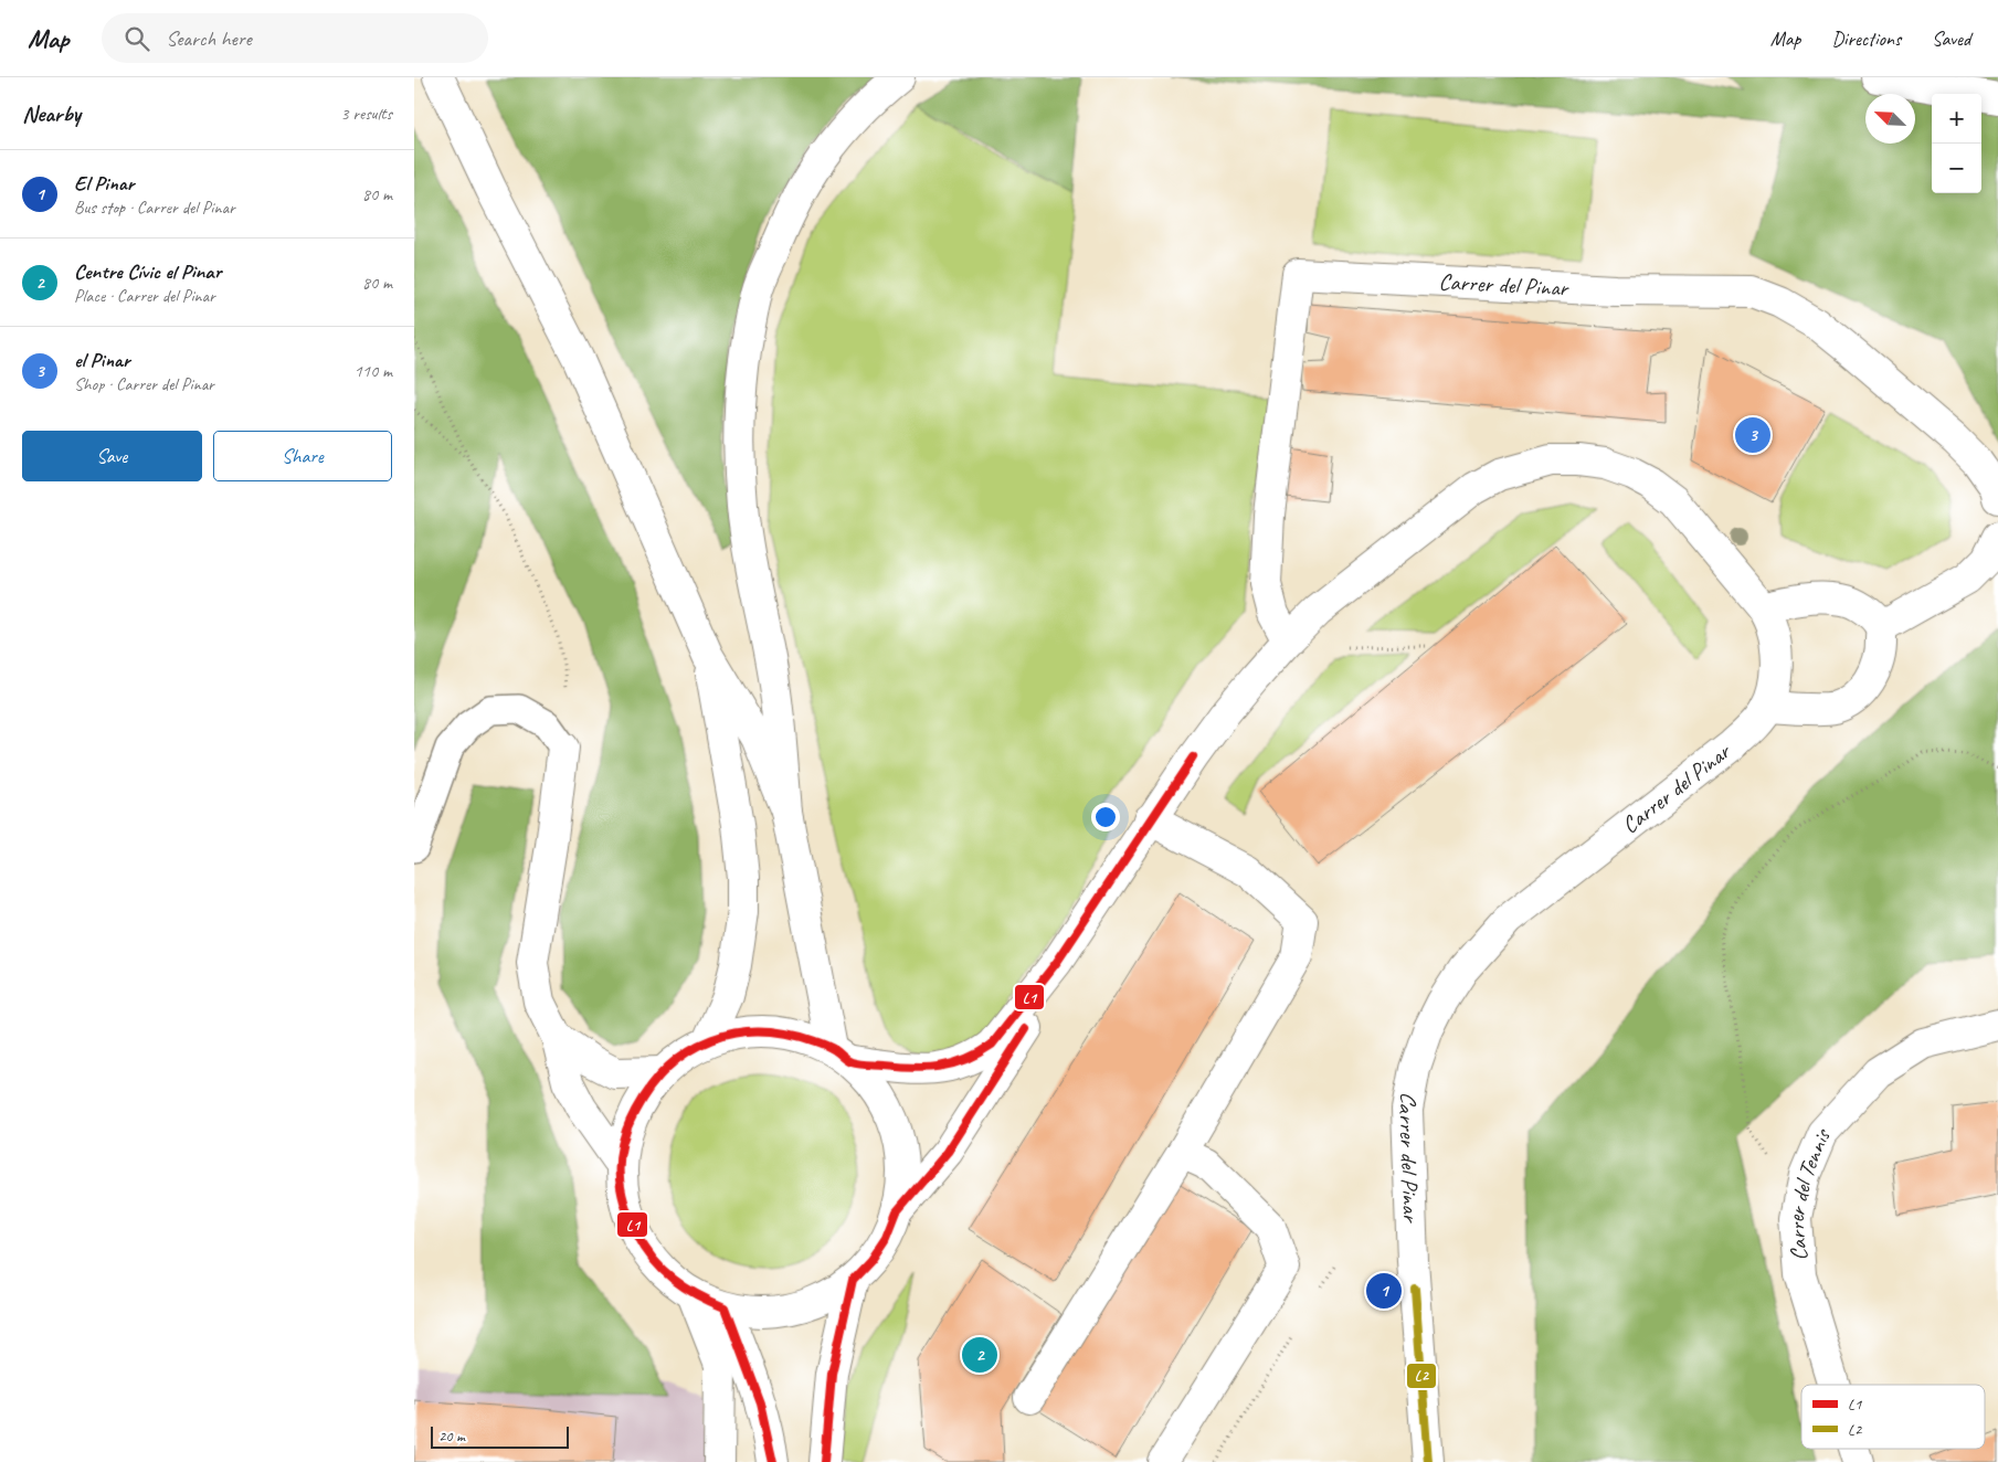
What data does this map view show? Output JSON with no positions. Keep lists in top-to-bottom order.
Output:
{
  "streets": {
    "main road": ["Carrer del Pinar", "Carrer del Tennis"]
  },
  "lines": ["transit line L1", "transit line L2"],
  "legend": ["L1", "L2"],
  "scale_bar": "20 m",
  "north": "top left",
  "page": {
    "header": "Map",
    "search": "Search here",
    "nav": ["Map", "Directions", "Saved"],
    "heading": ["Nearby", "3 results"],
    "map_buttons": ["+", "−"],
    "list": [
      {
        "mark": "1",
        "name": "El Pinar",
        "note": "Bus stop · Carrer del Pinar",
        "value": "80 m"
      },
      {
        "mark": "2",
        "name": "Centre Cívic el Pinar",
        "note": "Place · Carrer del Pinar",
        "value": "80 m"
      },
      {
        "mark": "3",
        "name": "el Pinar",
        "note": "Shop · Carrer del Pinar",
        "value": "110 m"
      }
    ],
    "buttons": ["Save", "Share"],
    "pins": ["3", "1", "2"],
    "scale": "20 m"
  }
}
